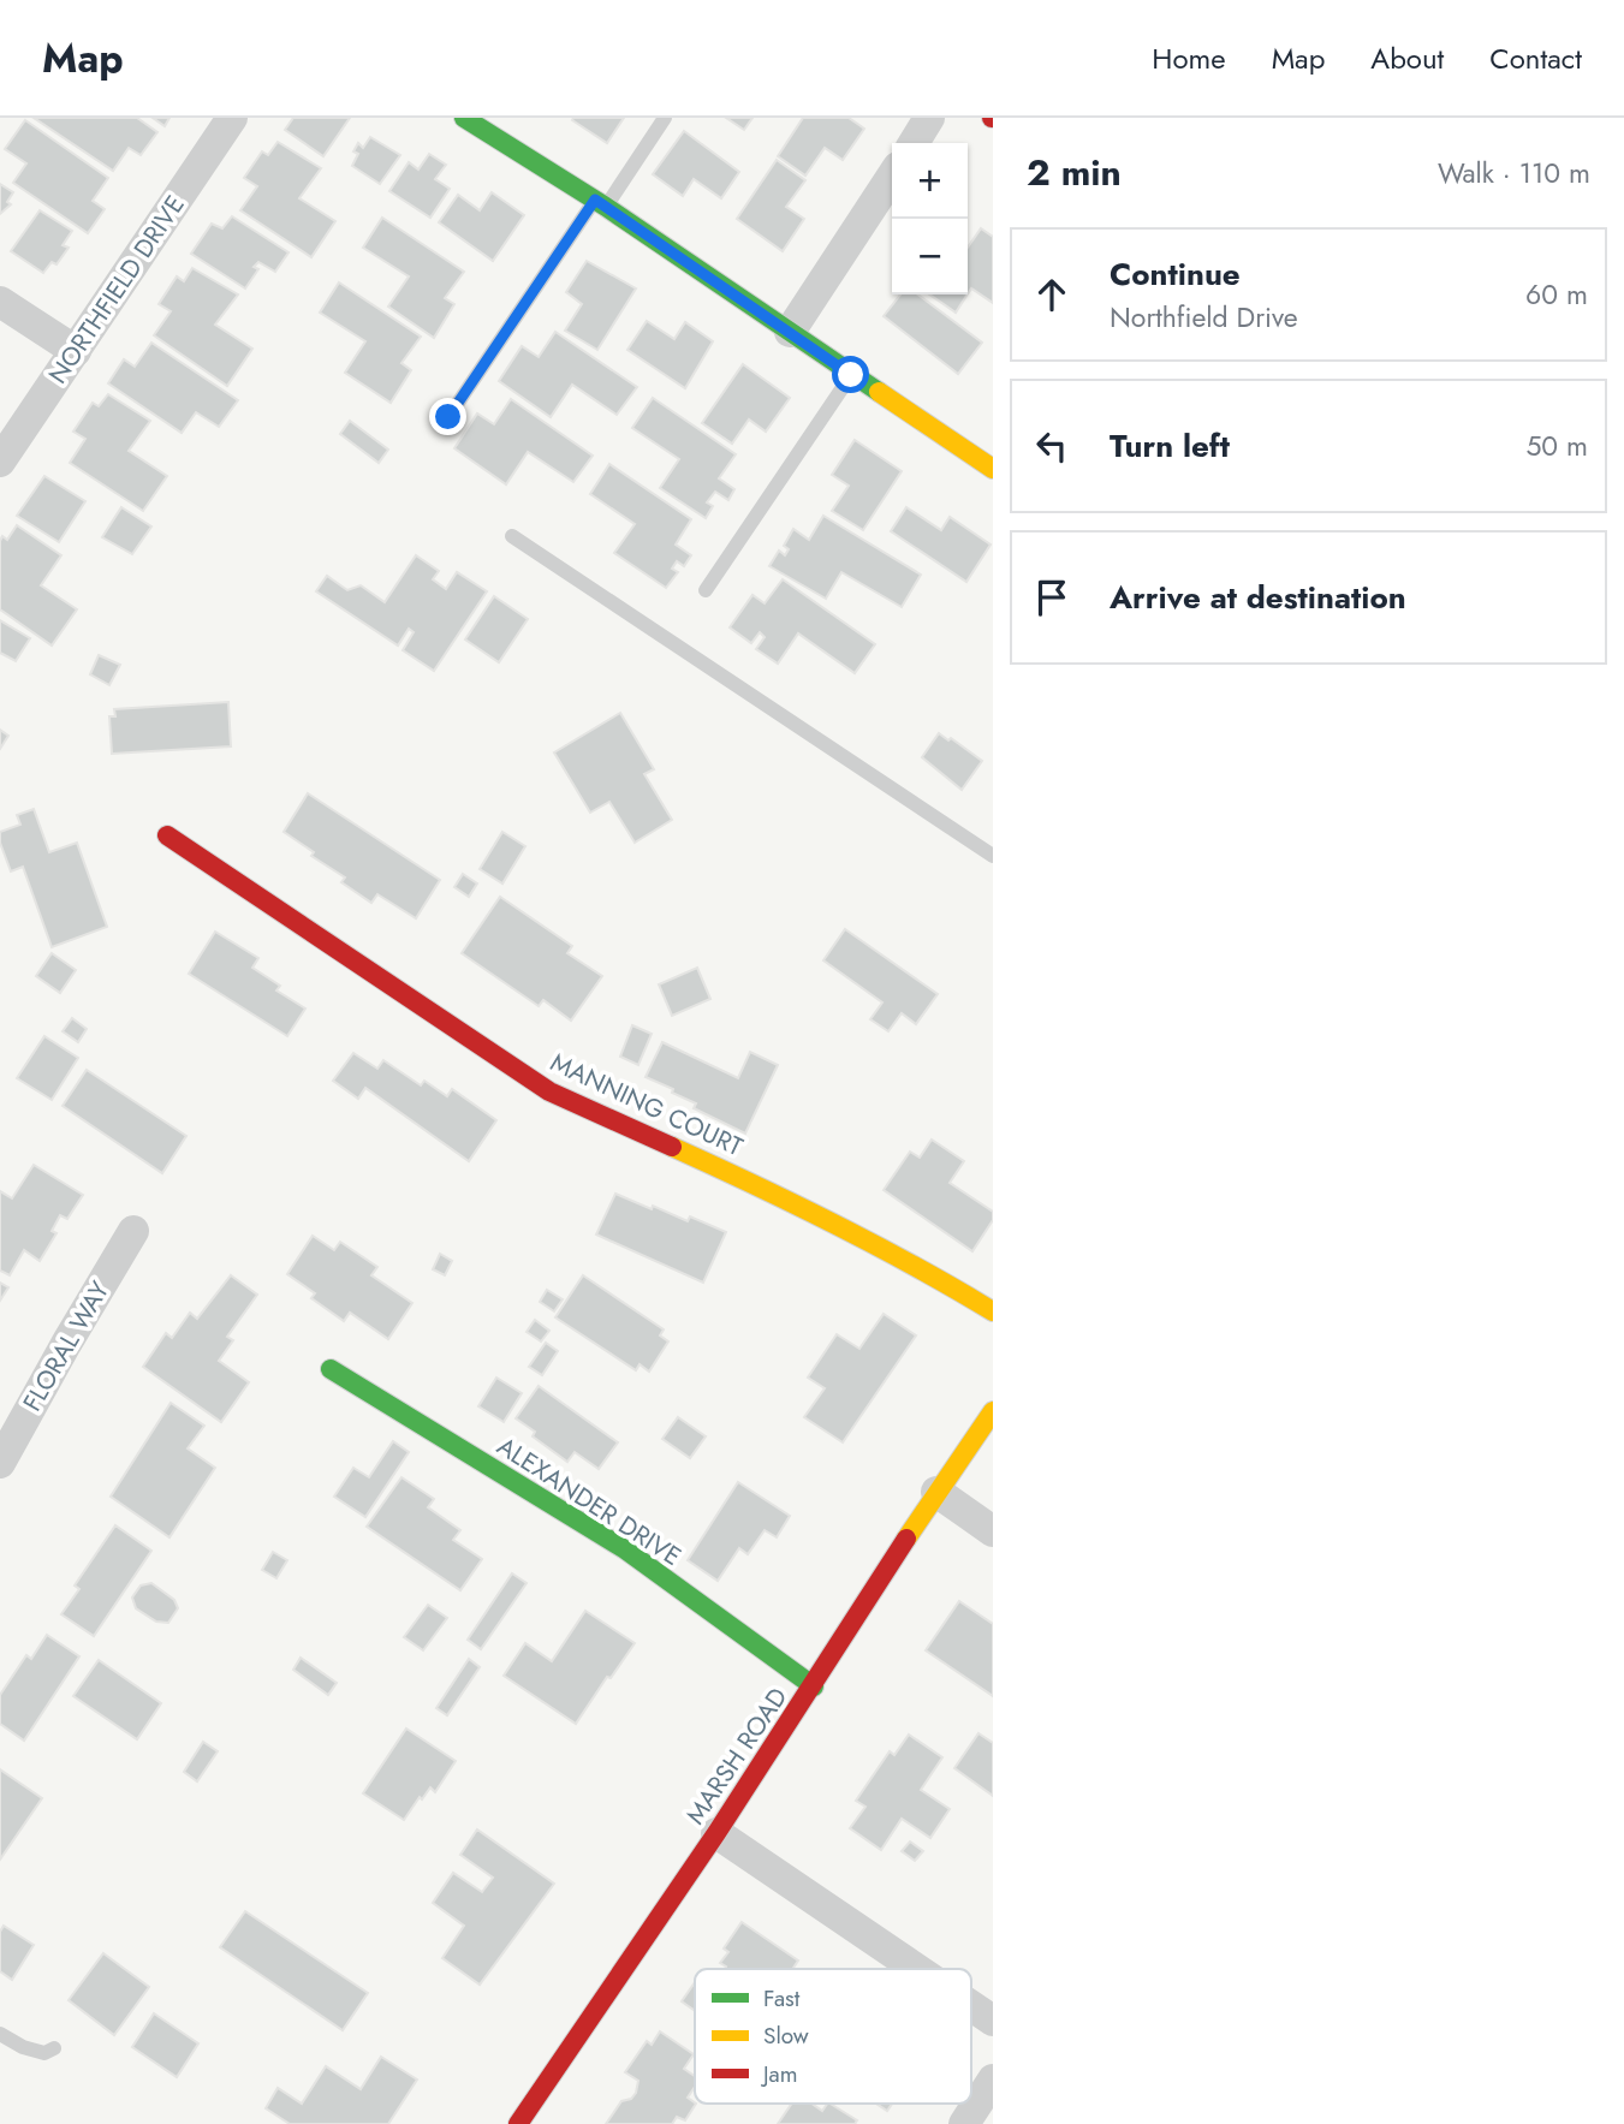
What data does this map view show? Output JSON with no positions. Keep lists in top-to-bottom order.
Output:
{
  "streets": {
    "street": [
      "NORTHFIELD DRIVE",
      "MANNING COURT",
      "FLORAL WAY",
      "ALEXANDER DRIVE",
      "MARSH ROAD"
    ]
  },
  "crossings": [
    ["ALEXANDER DRIVE", "MARSH ROAD"]
  ],
  "legend": ["Fast", "Slow", "Jam"],
  "page": {
    "header": "Map",
    "nav": [
      "Home",
      "Map",
      "About",
      "Contact"
    ],
    "heading": ["2 min", "Walk · 110 m"],
    "map_buttons": ["+", "−"],
    "list": [
      ["Continue", "Northfield Drive", "60 m"],
      ["Turn left", "50 m"],
      "Arrive at destination"
    ]
  }
}
